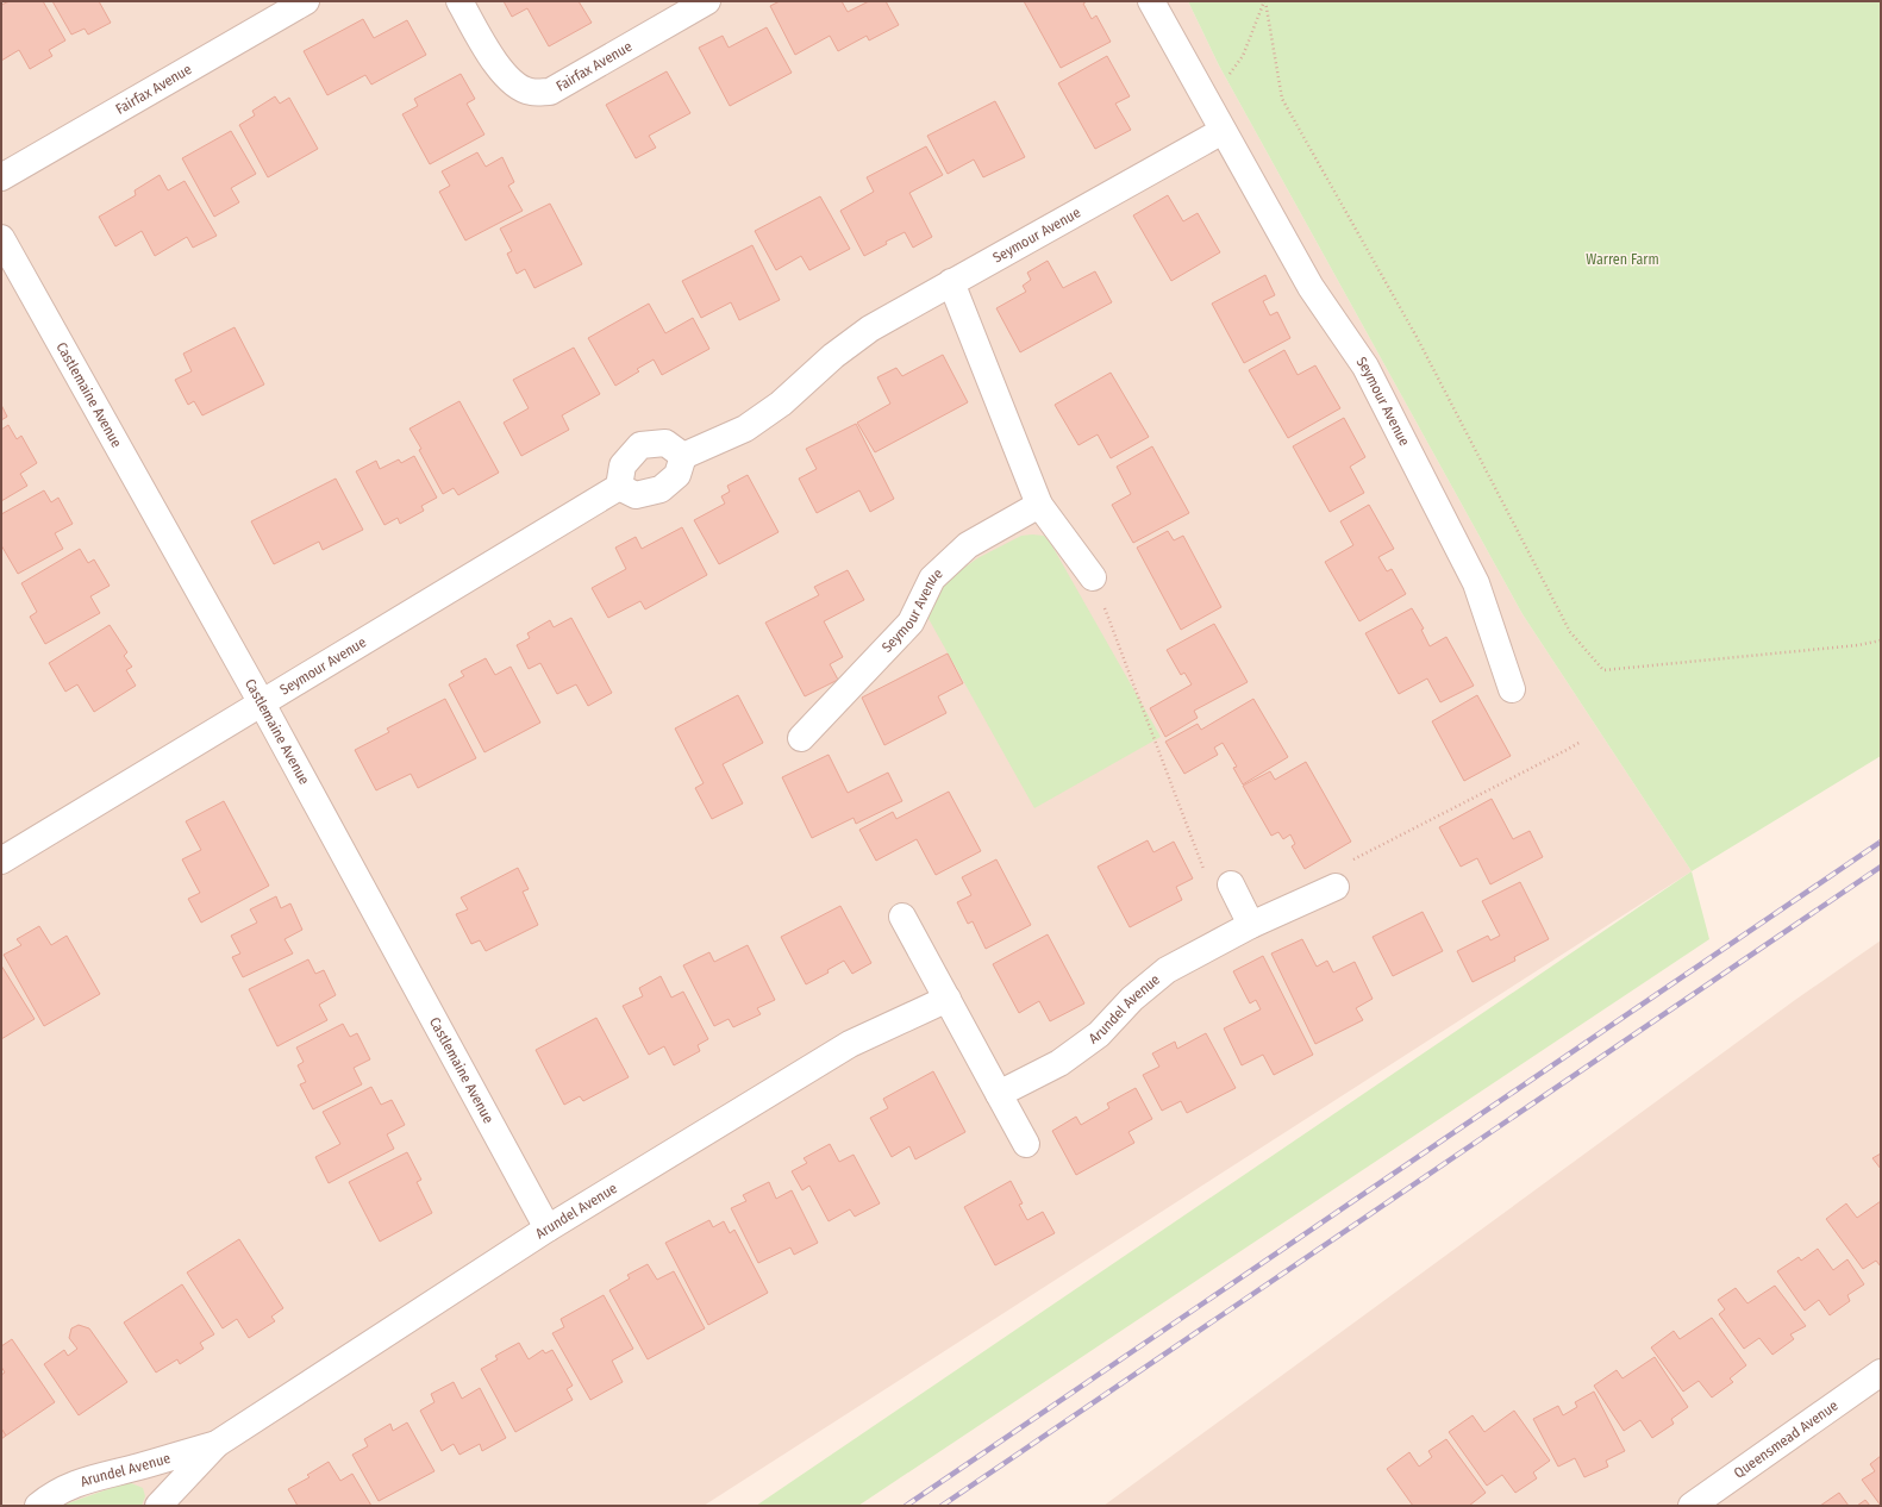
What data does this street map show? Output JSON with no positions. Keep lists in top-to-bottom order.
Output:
{
  "streets": {
    "street": [
      "Fairfax Avenue",
      "Seymour Avenue",
      "Castlemaine Avenue",
      "Arundel Avenue",
      "Queensmead Avenue"
    ]
  },
  "crossings": [
    ["Seymour Avenue", "Castlemaine Avenue"],
    ["Castlemaine Avenue", "Arundel Avenue"]
  ],
  "parks": ["Warren Farm"]
}
